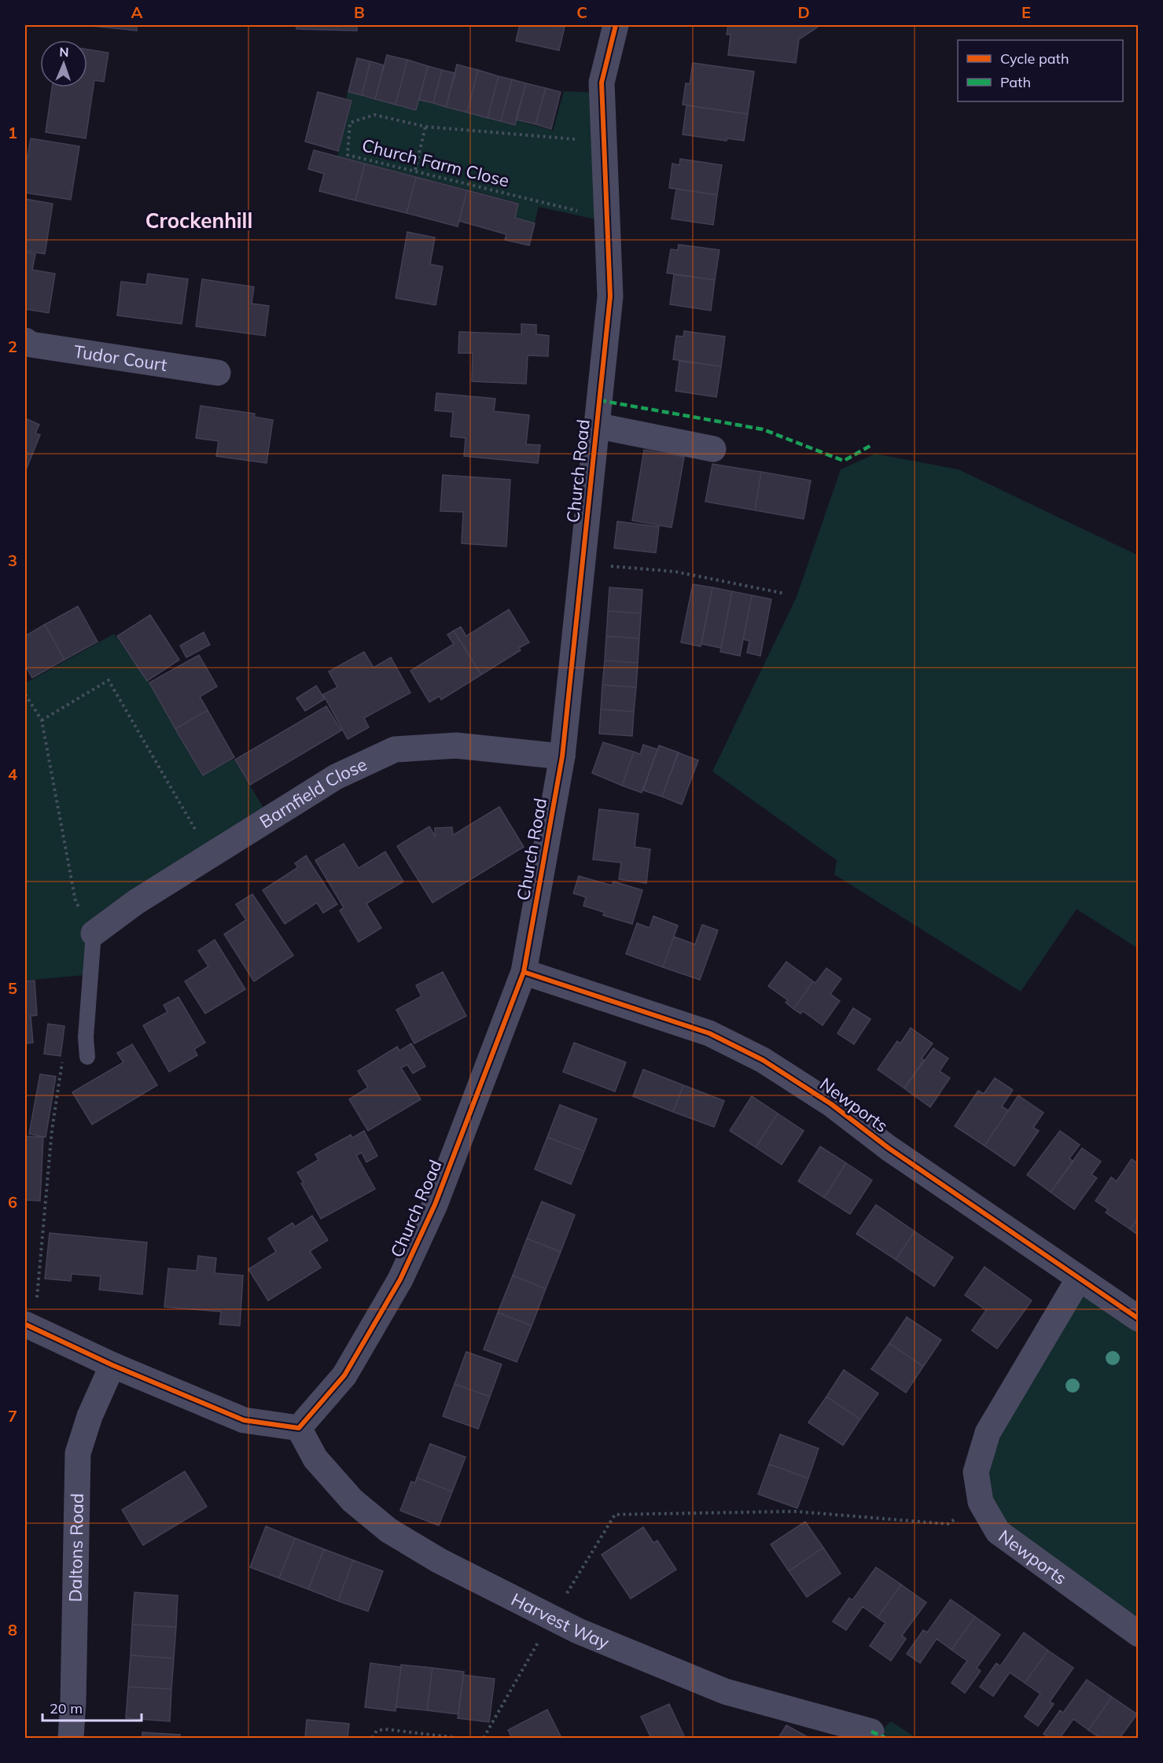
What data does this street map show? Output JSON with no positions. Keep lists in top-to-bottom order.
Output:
{
  "streets": {
    "street": [
      "Tudor Court",
      "Church Road",
      "Barnfield Close",
      "Newports",
      "Daltons Road",
      "Harvest Way"
    ],
    "path": ["Church Farm Close"]
  },
  "crossings": [
    ["Church Farm Close", "Church Road"],
    ["Church Road", "Barnfield Close"],
    ["Church Road", "Newports"],
    ["Church Road", "Harvest Way"]
  ],
  "districts": ["Crockenhill"],
  "legend": ["Cycle path", "Path"],
  "scale_bar": "20 m",
  "north": "top",
  "grid": {
    "columns": [
      "A",
      "B",
      "C",
      "D",
      "E"
    ],
    "rows": [
      "1",
      "2",
      "3",
      "4",
      "5",
      "6",
      "7",
      "8"
    ]
  }
}
